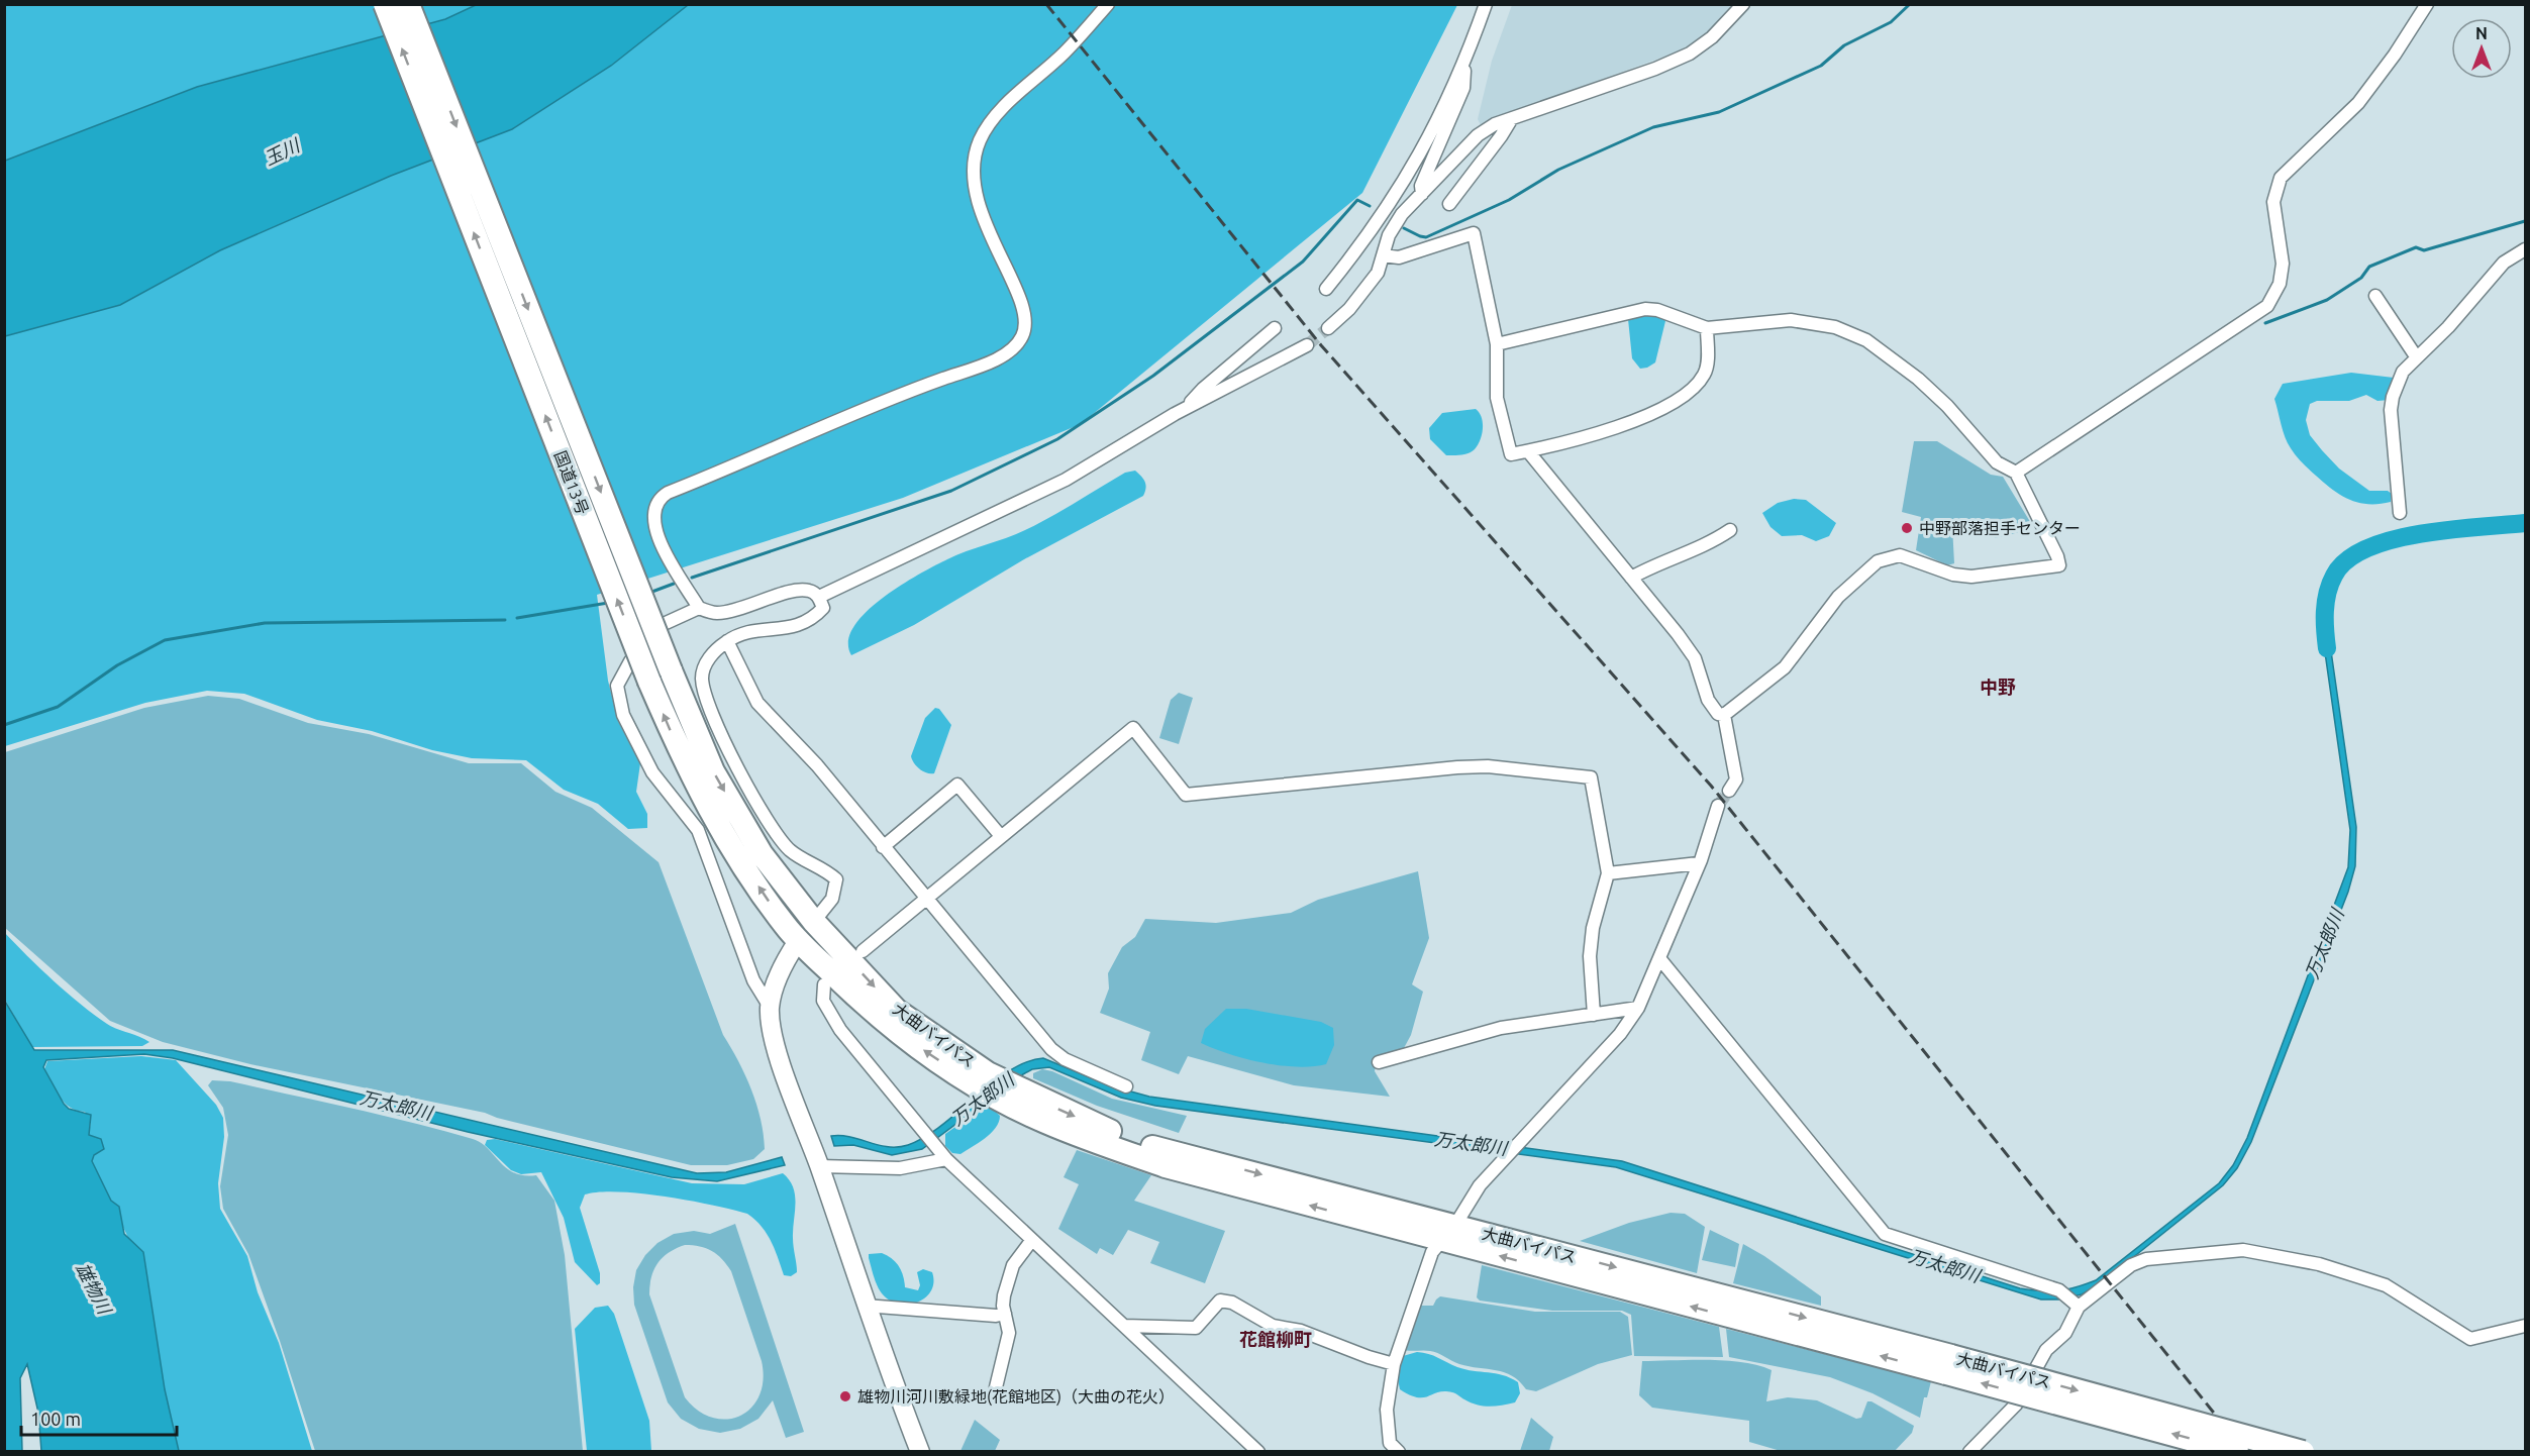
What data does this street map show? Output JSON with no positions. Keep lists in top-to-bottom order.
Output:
{
  "streets": {
    "highway": ["国道13号", "大曲バイパス"]
  },
  "crossings": [
    ["国道13号", "大曲バイパス"]
  ],
  "districts": ["中野", "花館柳町"],
  "water": ["玉川", "万太郎川", "雄物川"],
  "places": ["中野部落担手センター", "雄物川河川敷緑地(花館地区)（大曲の花火）"],
  "scale_bar": "100 m",
  "north": "top"
}
